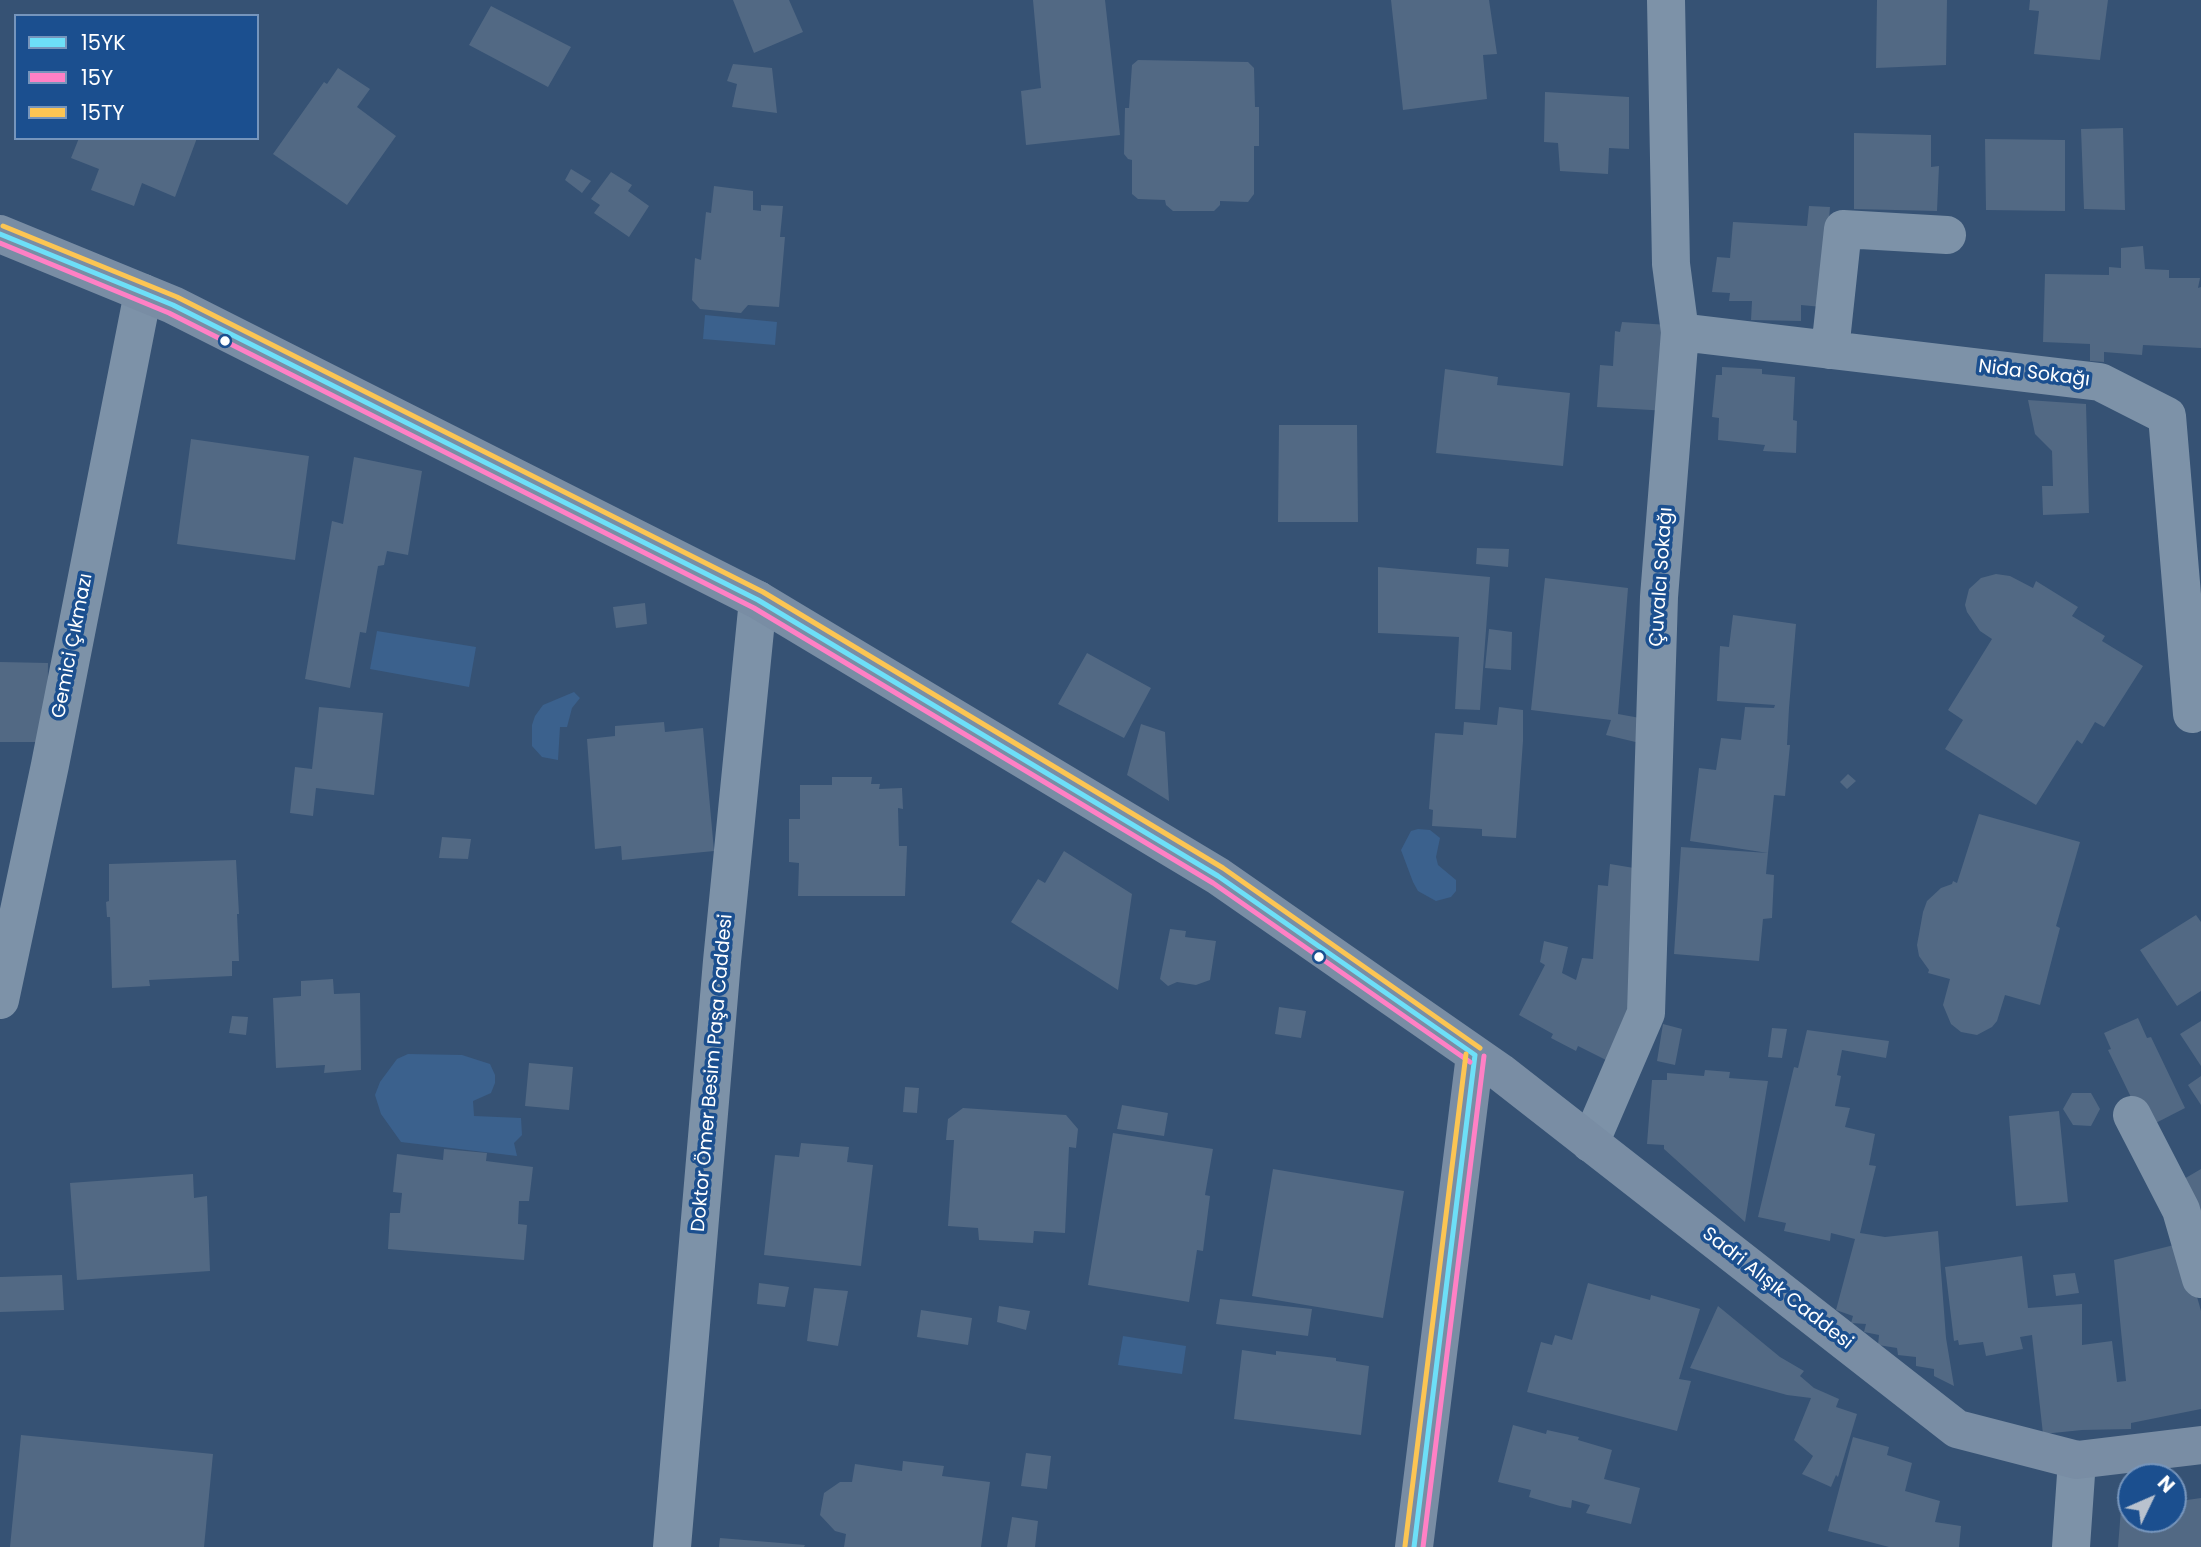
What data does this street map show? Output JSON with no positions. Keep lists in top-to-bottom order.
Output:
{
  "streets": {
    "street": [
      "Nida Sokağı",
      "Çuvalcı Sokağı",
      "Gemici Çıkmazı",
      "Doktor Ömer Besim Paşa Caddesi",
      "Sadri Alışık Caddesi"
    ]
  },
  "crossings": [
    ["Nida Sokağı", "Çuvalcı Sokağı"],
    ["Çuvalcı Sokağı", "Sadri Alışık Caddesi"],
    ["Gemici Çıkmazı", "Sadri Alışık Caddesi"],
    ["Doktor Ömer Besim Paşa Caddesi", "Sadri Alışık Caddesi"]
  ],
  "lines": ["transit line 15TY", "transit line 15YK", "transit line 15Y"],
  "legend": ["15YK", "15Y", "15TY"],
  "north": "top right"
}
